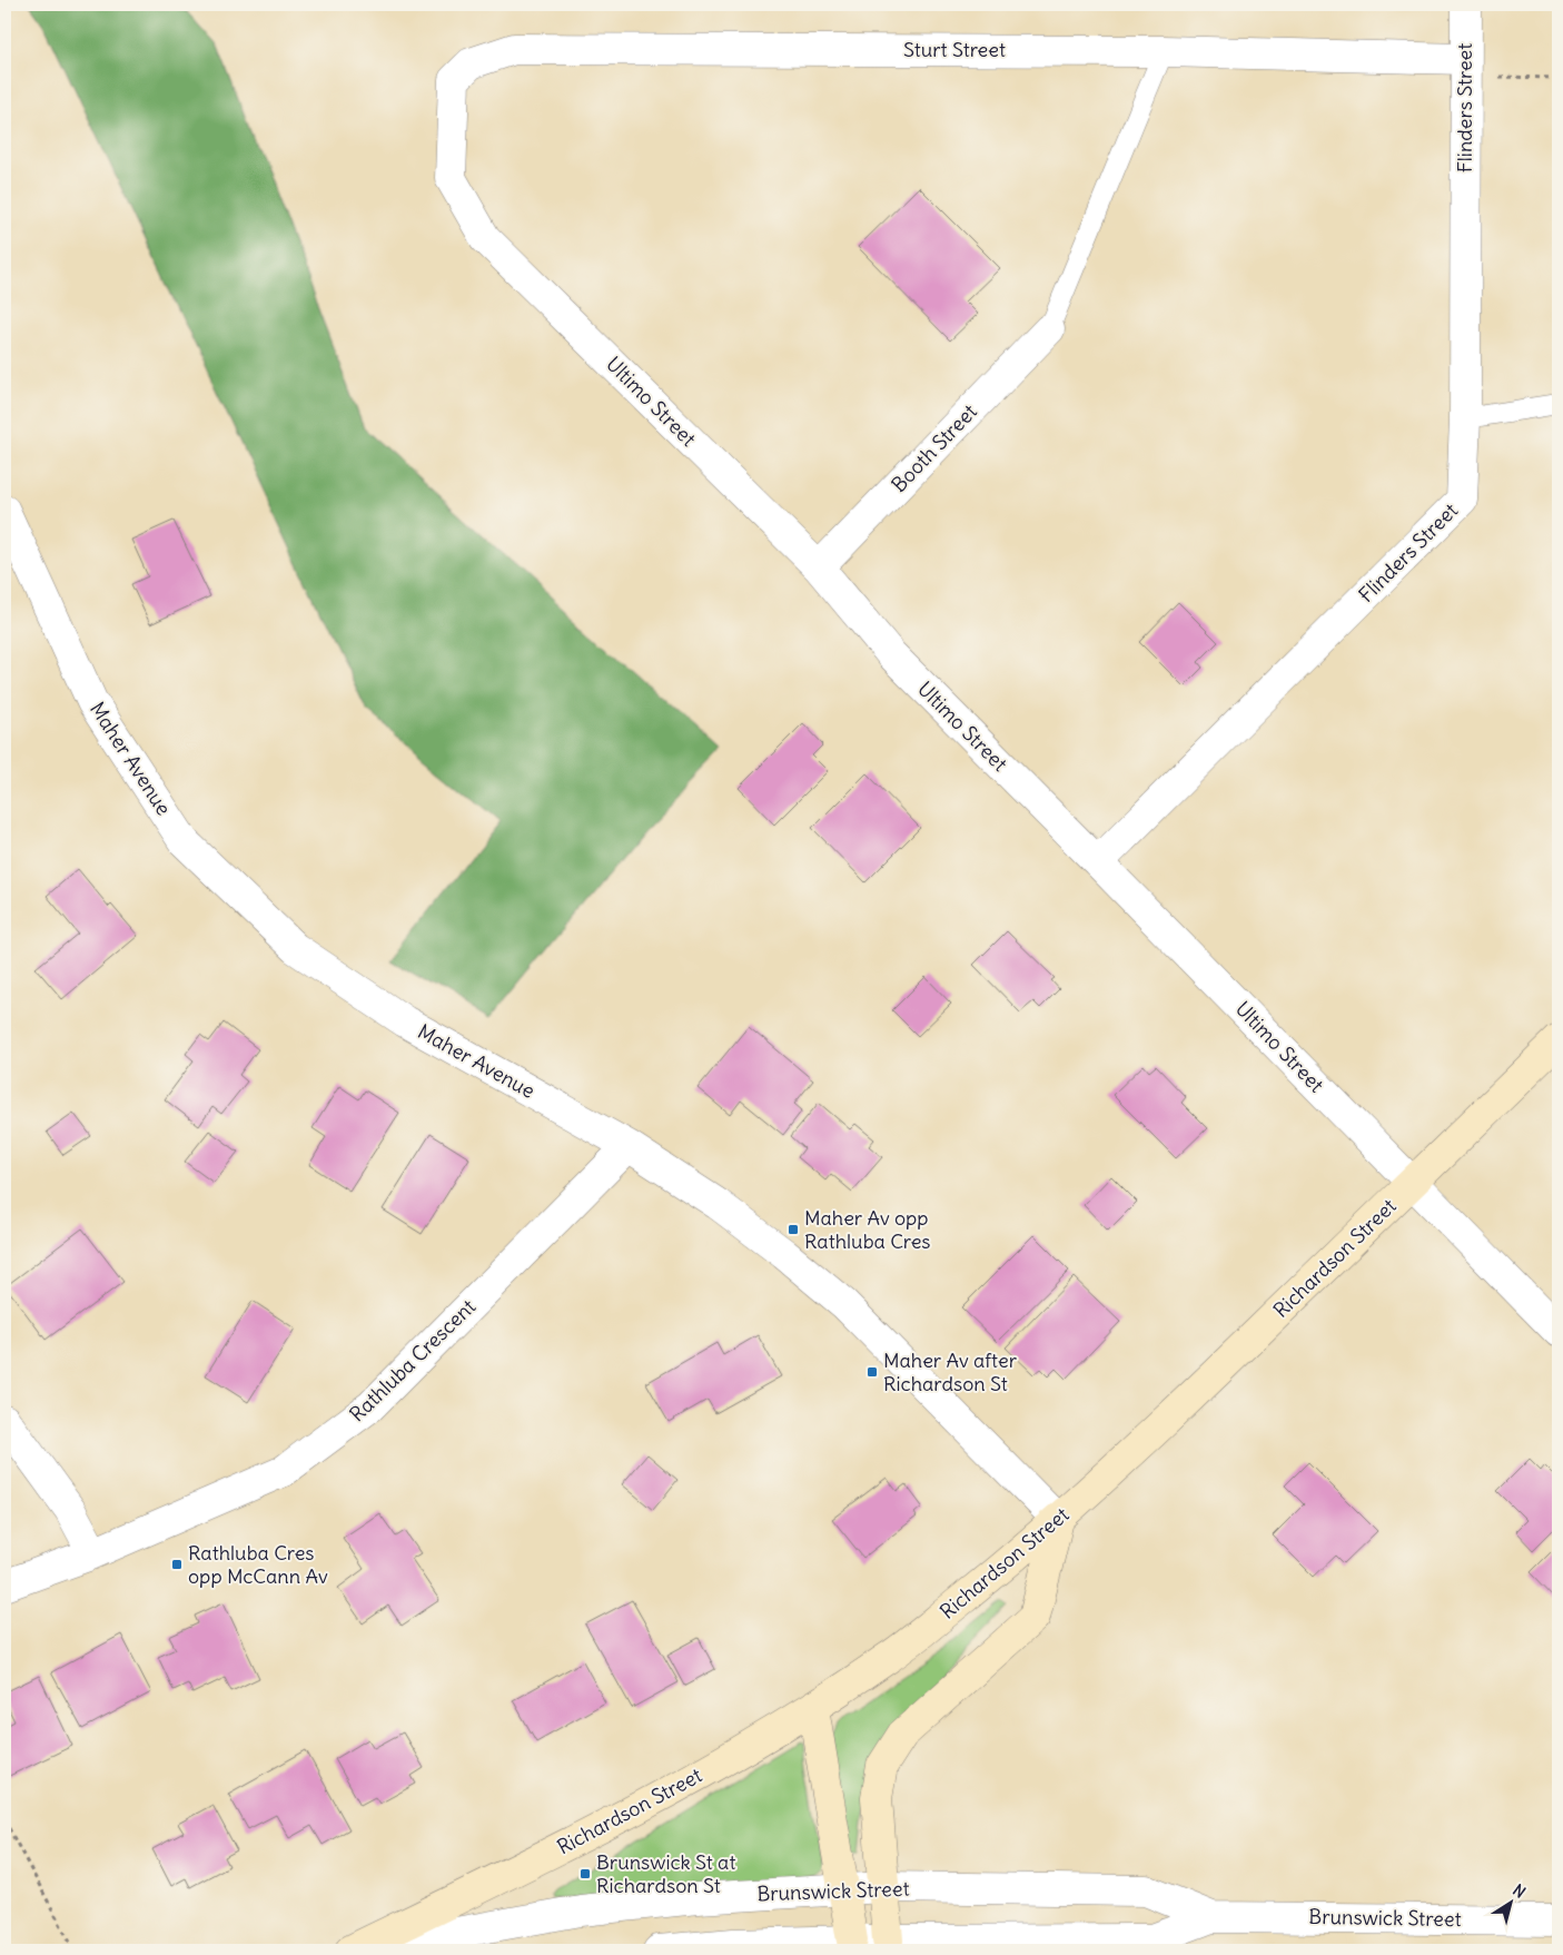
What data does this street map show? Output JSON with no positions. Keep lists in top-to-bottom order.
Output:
{
  "streets": {
    "main road": ["Richardson Street"],
    "street": [
      "Sturt Street",
      "Flinders Street",
      "Ultimo Street",
      "Booth Street",
      "Maher Avenue",
      "Rathluba Crescent",
      "Brunswick Street"
    ]
  },
  "crossings": [
    ["Sturt Street", "Flinders Street"],
    ["Sturt Street", "Ultimo Street"],
    ["Flinders Street", "Ultimo Street"],
    ["Ultimo Street", "Booth Street"],
    ["Ultimo Street", "Richardson Street"],
    ["Maher Avenue", "Richardson Street"],
    ["Maher Avenue", "Rathluba Crescent"],
    ["Richardson Street", "Brunswick Street"]
  ],
  "places": {
    "transit": [
      "Maher Av opp Rathluba Cres",
      "Maher Av after Richardson St",
      "Rathluba Cres opp McCann Av",
      "Brunswick St at Richardson St"
    ]
  },
  "north": "top right"
}
